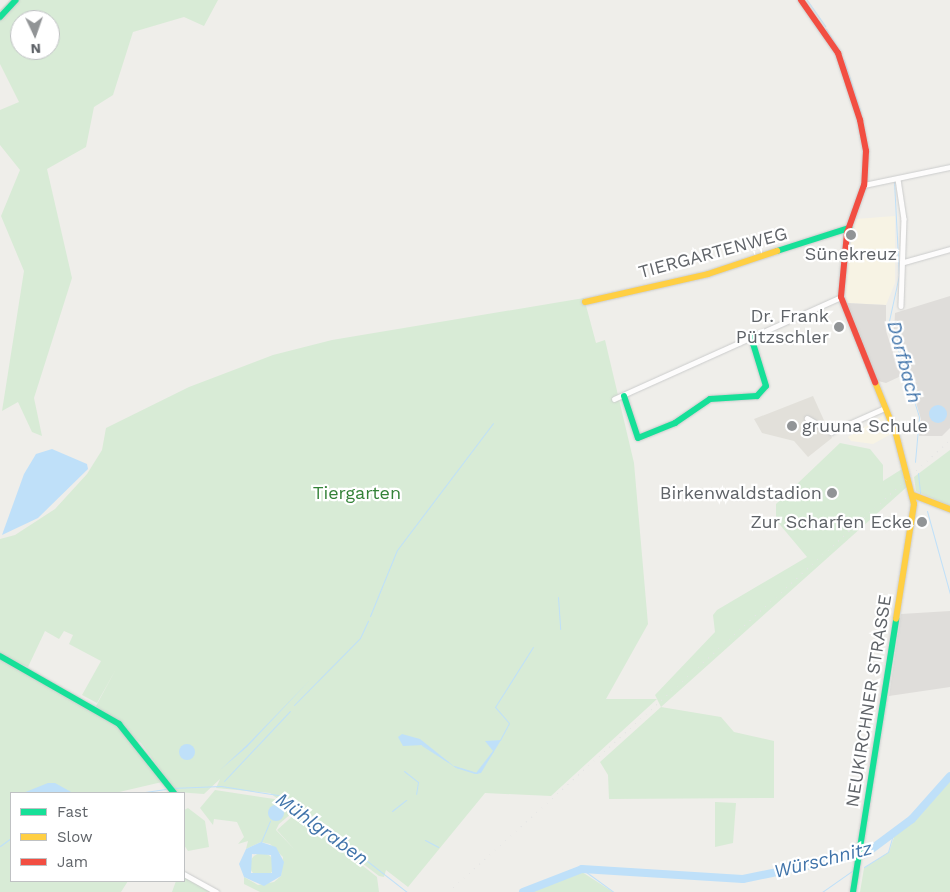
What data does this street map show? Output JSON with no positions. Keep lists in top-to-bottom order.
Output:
{
  "streets": {
    "street": ["TIERGARTENWEG", "NEUKIRCHNER STRASSE"]
  },
  "water": ["Dorfbach", "Mühlgraben", "Würschnitz"],
  "parks": ["Tiergarten"],
  "places": [
    "Sünekreuz",
    "Dr. Frank Pützschler",
    "gruuna Schule",
    "Birkenwaldstadion",
    "Zur Scharfen Ecke"
  ],
  "legend": ["Fast", "Slow", "Jam"],
  "north": "bottom"
}
